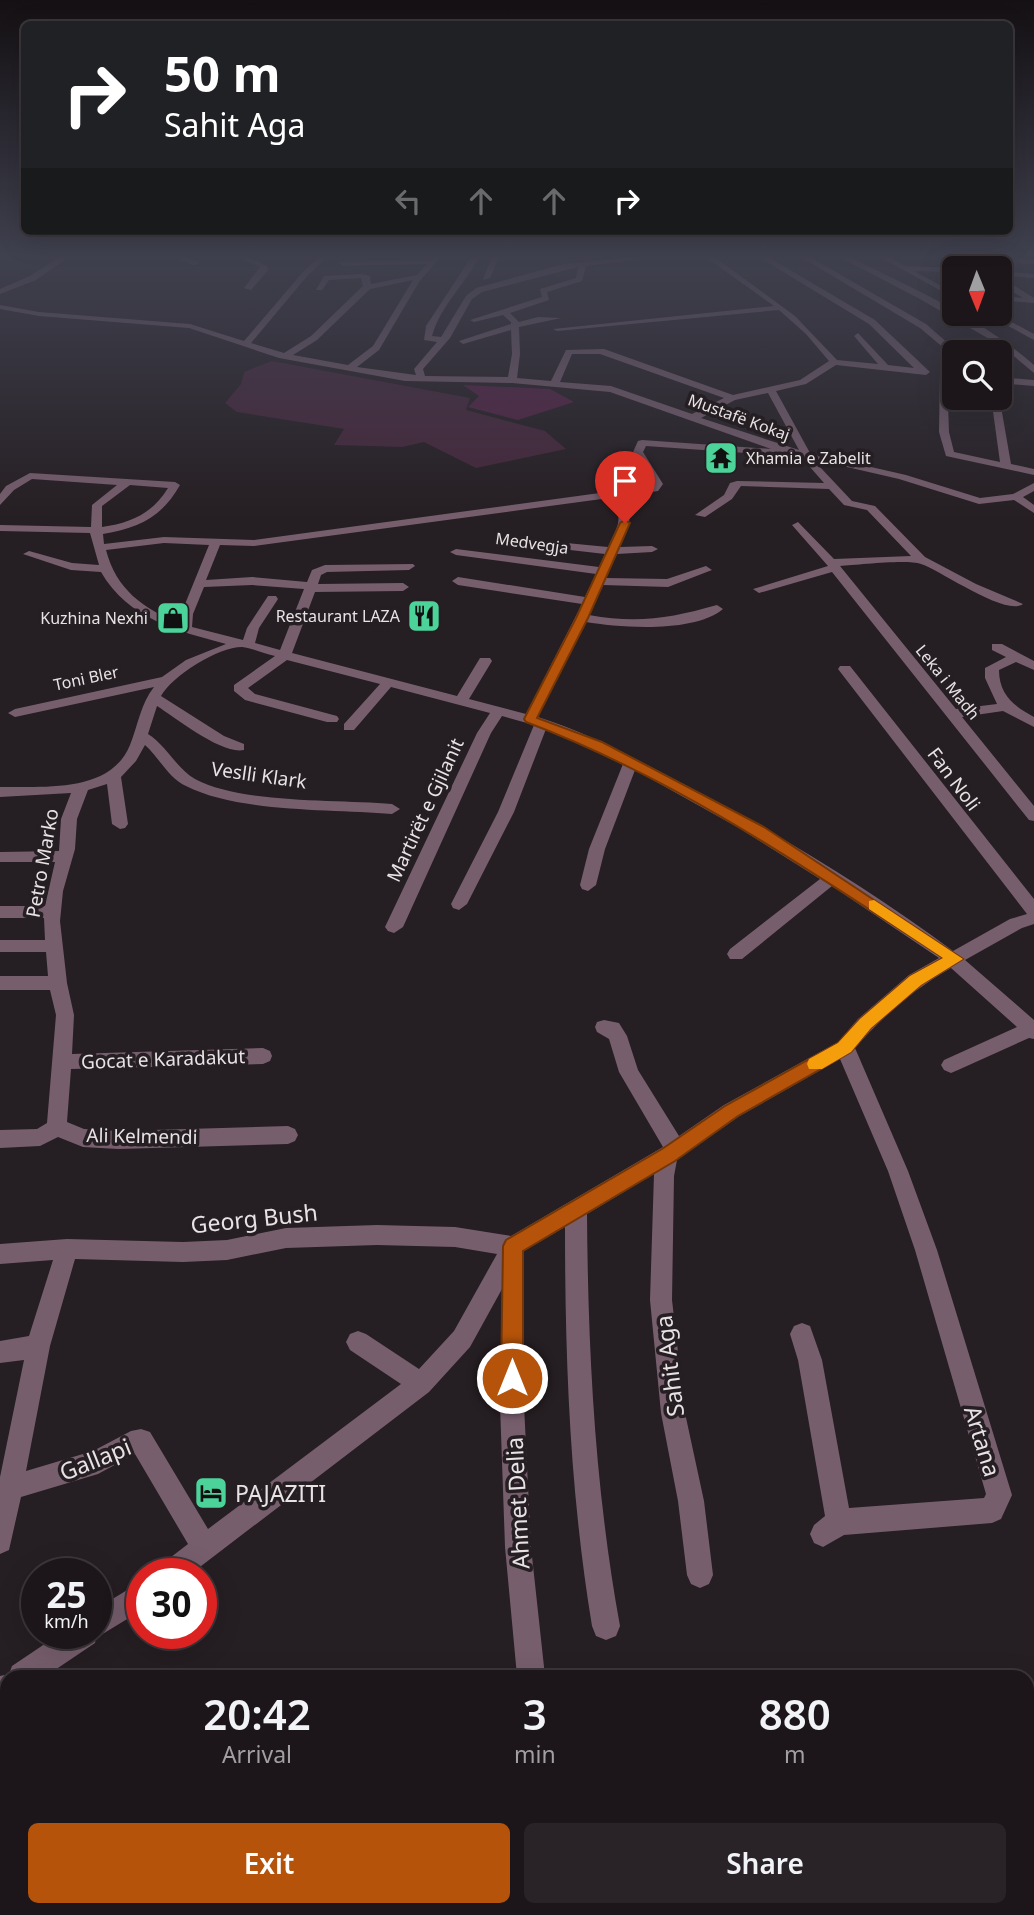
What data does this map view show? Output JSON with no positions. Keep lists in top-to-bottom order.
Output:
{
  "streets": {
    "street": [
      "Mustafë Kokaj",
      "Medvegja",
      "Toni Bler",
      "Leka i Madh",
      "Veslli Klark",
      "Fan Noli",
      "Martirët e Gjilanit",
      "Petro Marko",
      "Gocat e Karadakut",
      "Ali Kelmendi",
      "Georg Bush",
      "Sahit Aga",
      "Artana",
      "Gallapi",
      "Ahmet Delia"
    ]
  },
  "crossings": [
    ["Toni Bler", "Veslli Klark"],
    ["Toni Bler", "Petro Marko"],
    ["Petro Marko", "Gocat e Karadakut"],
    ["Petro Marko", "Ali Kelmendi"],
    ["Georg Bush", "Ahmet Delia"]
  ],
  "places": {
    "temple": ["Xhamia e Zabelit"],
    "restaurant": ["Restaurant LAZA"],
    "shop": ["Kuzhina Nexhi"],
    "hotel": ["PAJAZITI"]
  },
  "north": "bottom",
  "page": {
    "turn": ["50 m", "Sahit Aga"],
    "speed": "25 km/h",
    "limit": "30",
    "eta": [
      "20:42",
      "Arrival",
      "3",
      "min",
      "880",
      "m"
    ],
    "buttons": ["Exit", "Share"]
  }
}
